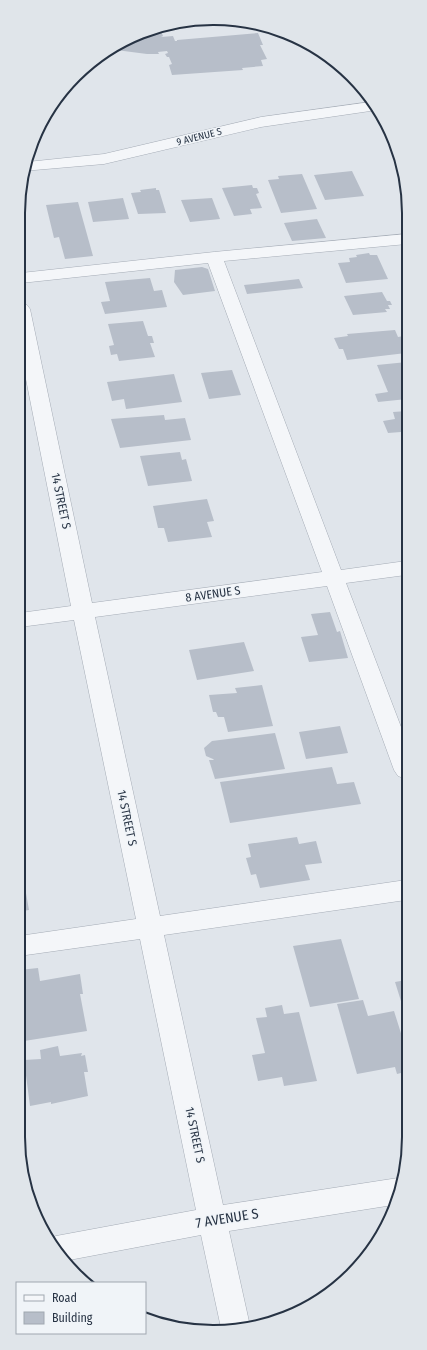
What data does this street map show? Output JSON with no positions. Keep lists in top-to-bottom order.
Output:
{
  "streets": {
    "street": [
      "9 AVENUE S",
      "14 STREET S",
      "8 AVENUE S",
      "7 AVENUE S"
    ]
  },
  "crossings": [
    ["14 STREET S", "8 AVENUE S"],
    ["14 STREET S", "7 AVENUE S"]
  ],
  "legend": ["Road", "Building"]
}
